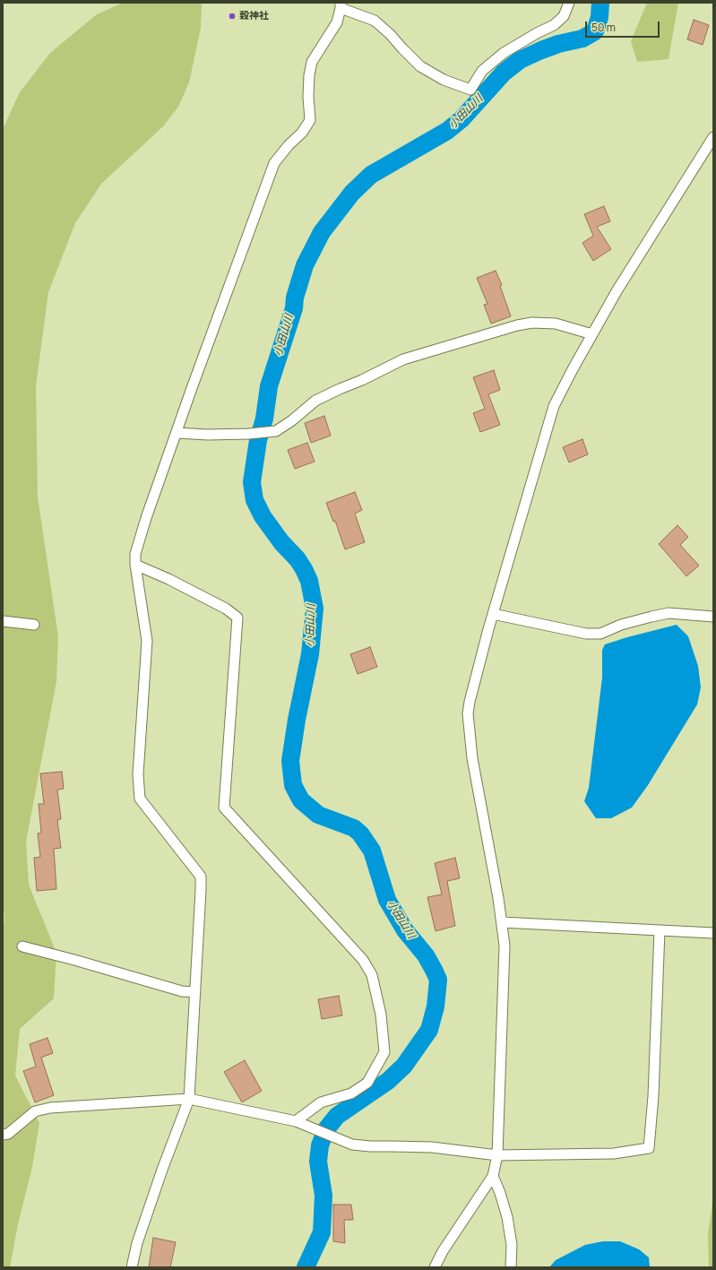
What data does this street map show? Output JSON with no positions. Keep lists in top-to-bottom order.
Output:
{
  "water": ["小田山川"],
  "places": ["穀神社"],
  "scale_bar": "50 m"
}
